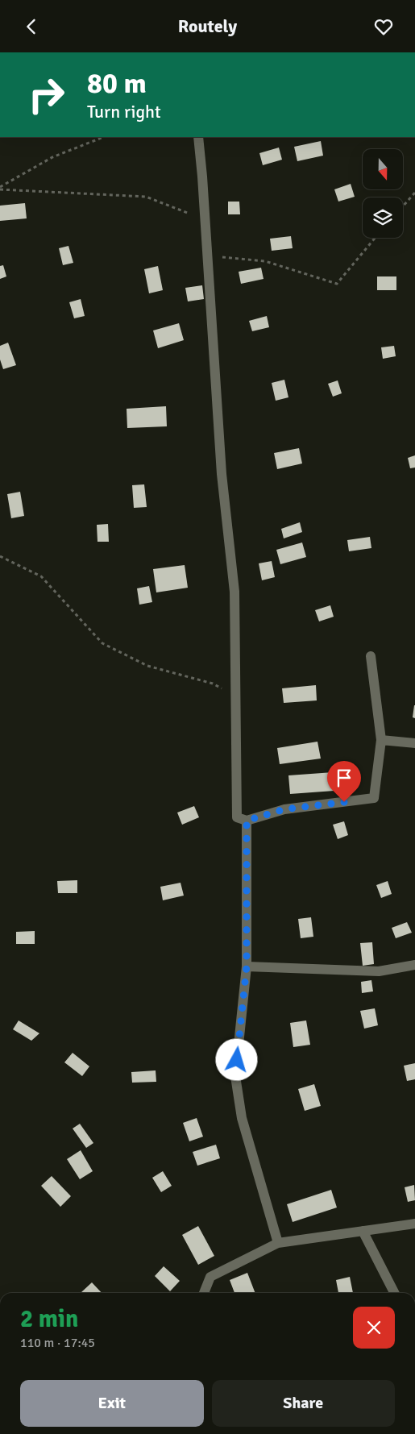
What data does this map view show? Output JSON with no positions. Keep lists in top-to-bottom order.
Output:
{
  "north": "bottom",
  "page": {
    "header": "Routely",
    "turn": ["80 m", "Turn right"],
    "heading": ["2 min", "110 m · 17:45"],
    "buttons": ["Exit", "Share"]
  }
}
